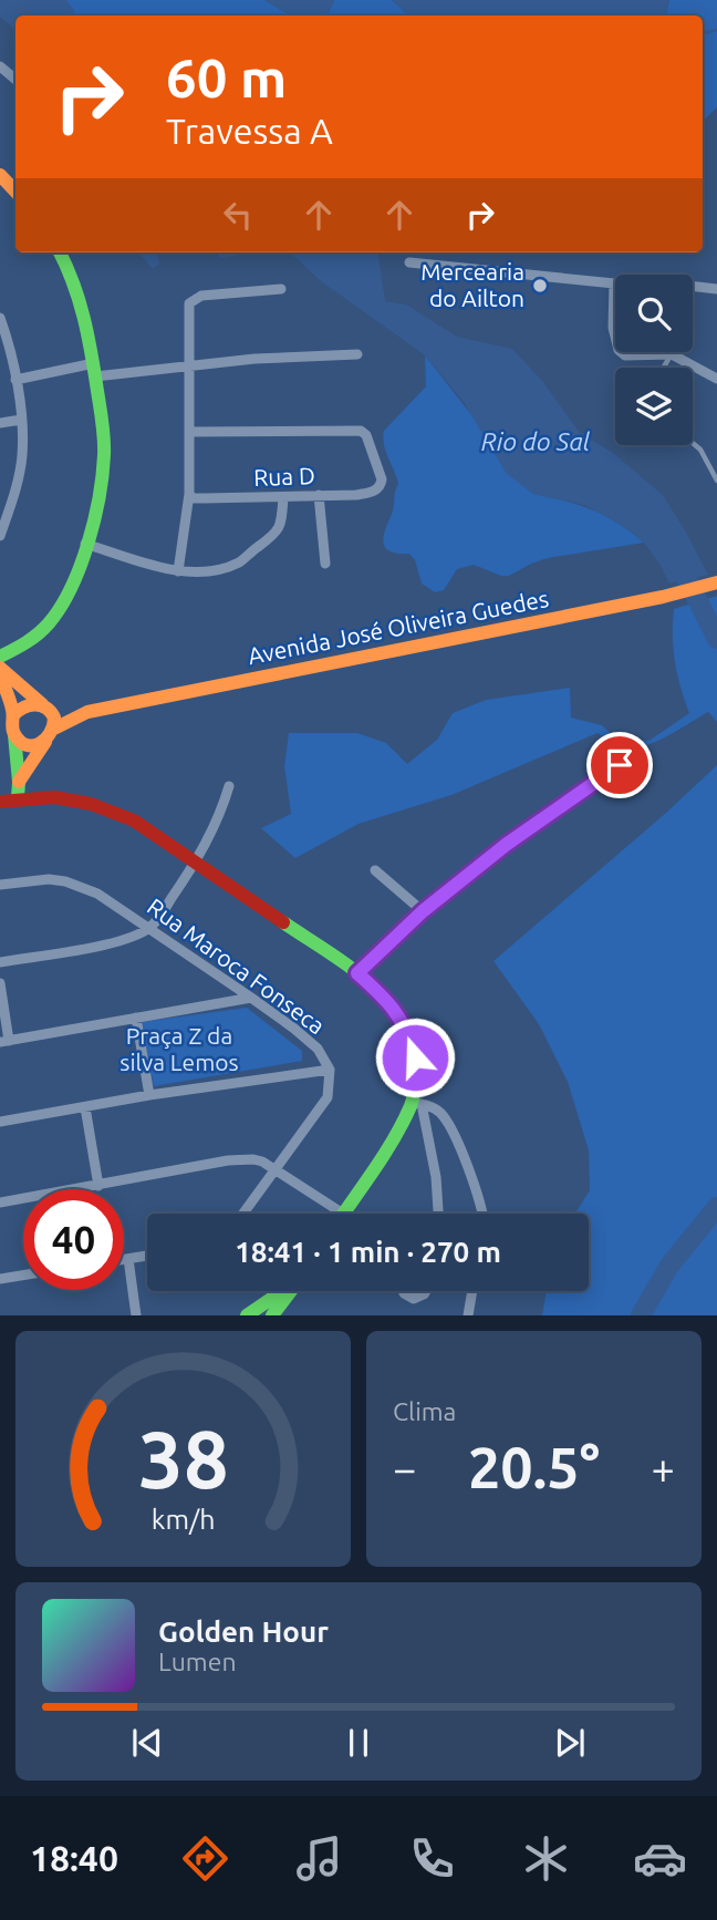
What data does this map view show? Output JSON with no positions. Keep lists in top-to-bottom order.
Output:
{
  "streets": {
    "street": ["Rua D", "Avenida José Oliveira Guedes", "Rua Maroca Fonseca"]
  },
  "water": ["Rio do Sal"],
  "parks": ["Praça Z da silva Lemos"],
  "places": ["Mercearia do Ailton"],
  "page": {
    "turn": ["60 m", "Travessa A"],
    "limit": "40",
    "trip": "18:41 · 1 min · 270 m",
    "tile": "Clima",
    "heat": ["−", "20.5°", "+"],
    "song": ["Golden Hour", "Lumen"],
    "tabs": "18:40",
    "gauge": ["38", "km/h"]
  }
}
